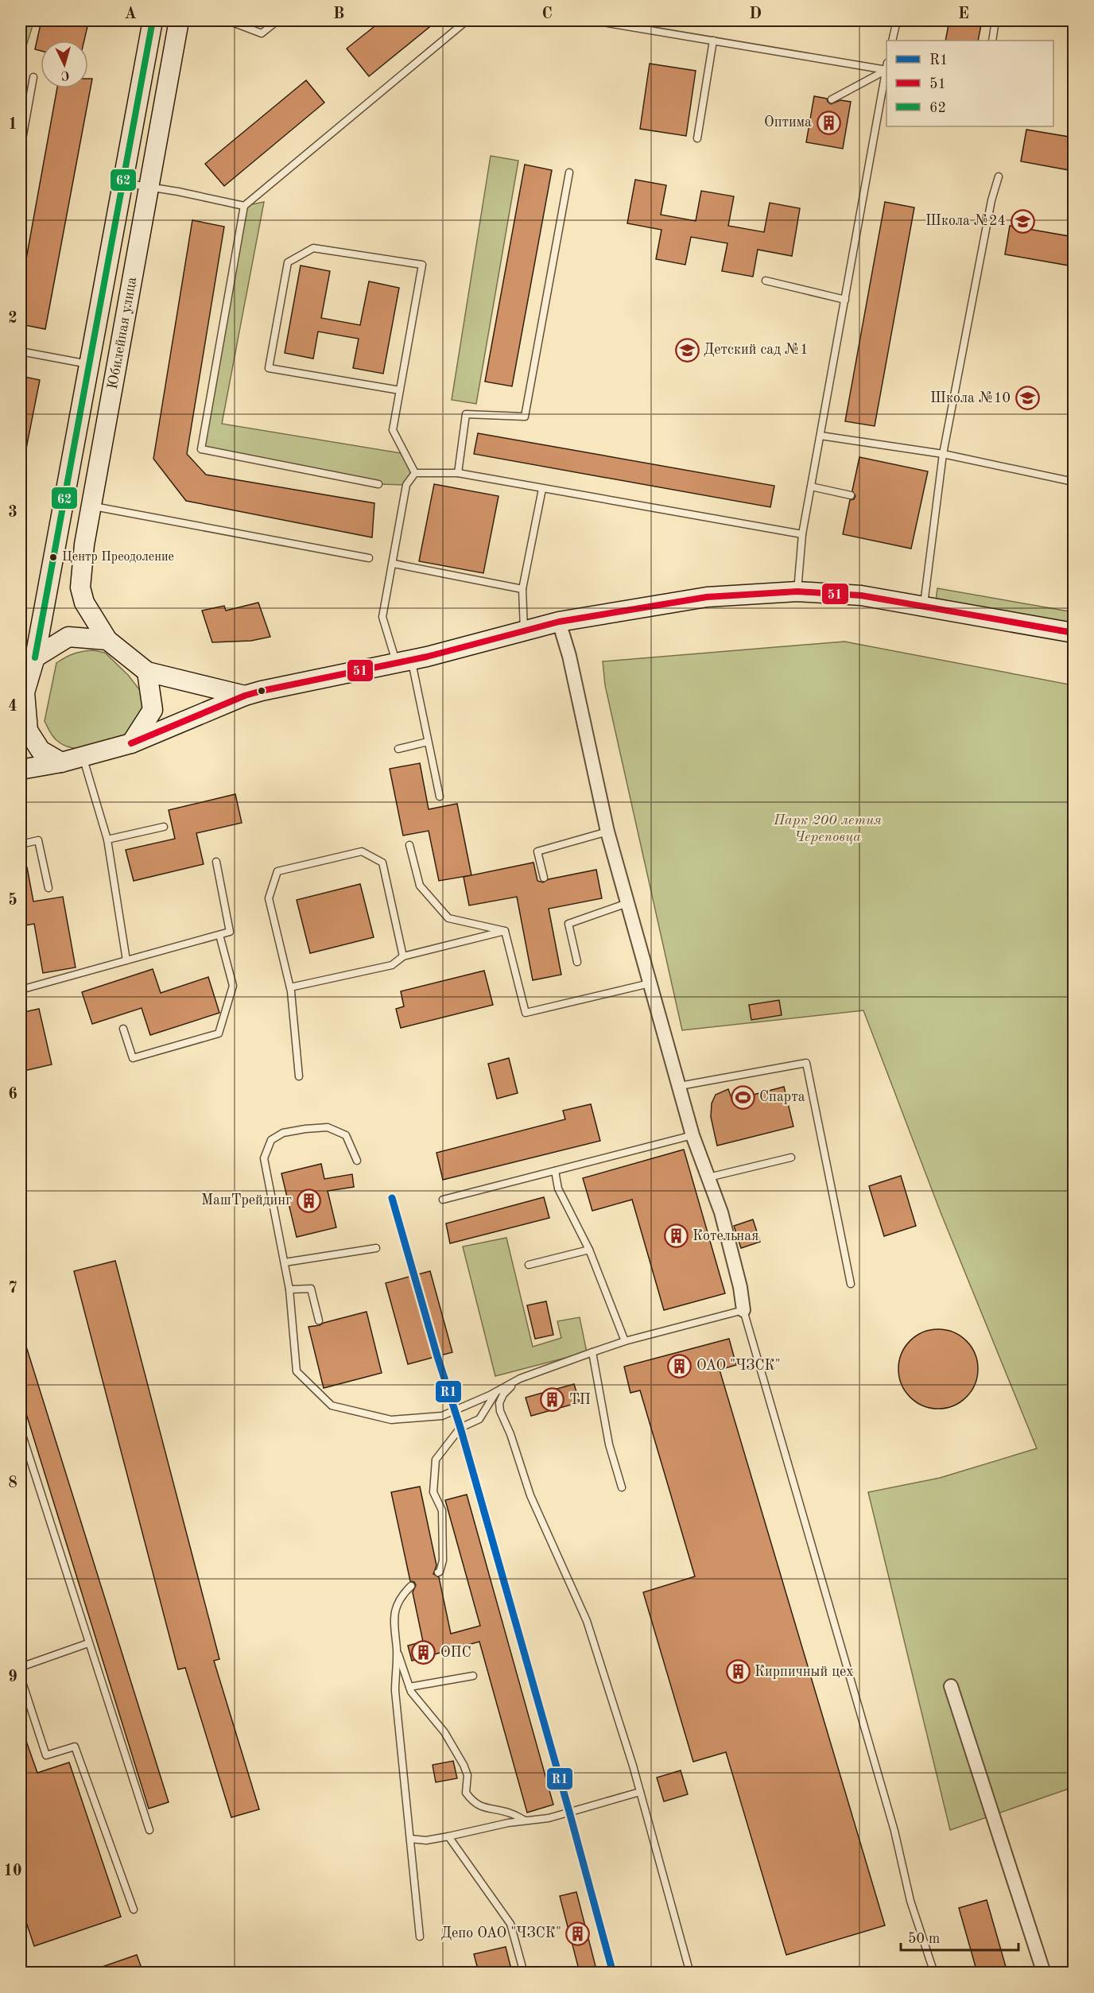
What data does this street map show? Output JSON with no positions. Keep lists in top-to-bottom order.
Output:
{
  "streets": {
    "main road": ["Юбилейная улица"]
  },
  "parks": ["Парк 200 летия Череповца"],
  "places": {
    "building": [
      "Оптима",
      "МашТрейдинг",
      "Котельная",
      "ОАО \"ЧЗСК\"",
      "ТП",
      "ОПС",
      "Кирпичный цех",
      "Депо ОАО \"ЧЗСК\""
    ],
    "school or university": ["Школа №24", "Детский сад №1", "Школа №10"],
    "other": ["Центр Преодоление"],
    "sports": ["Спарта"]
  },
  "lines": ["transit line 62", "transit line 51", "transit line R1"],
  "legend": ["R1", "51", "62"],
  "scale_bar": "50 m",
  "north": "bottom",
  "grid": {
    "columns": [
      "A",
      "B",
      "C",
      "D",
      "E"
    ],
    "rows": [
      "1",
      "2",
      "3",
      "4",
      "5",
      "6",
      "7",
      "8",
      "9",
      "10"
    ]
  }
}
